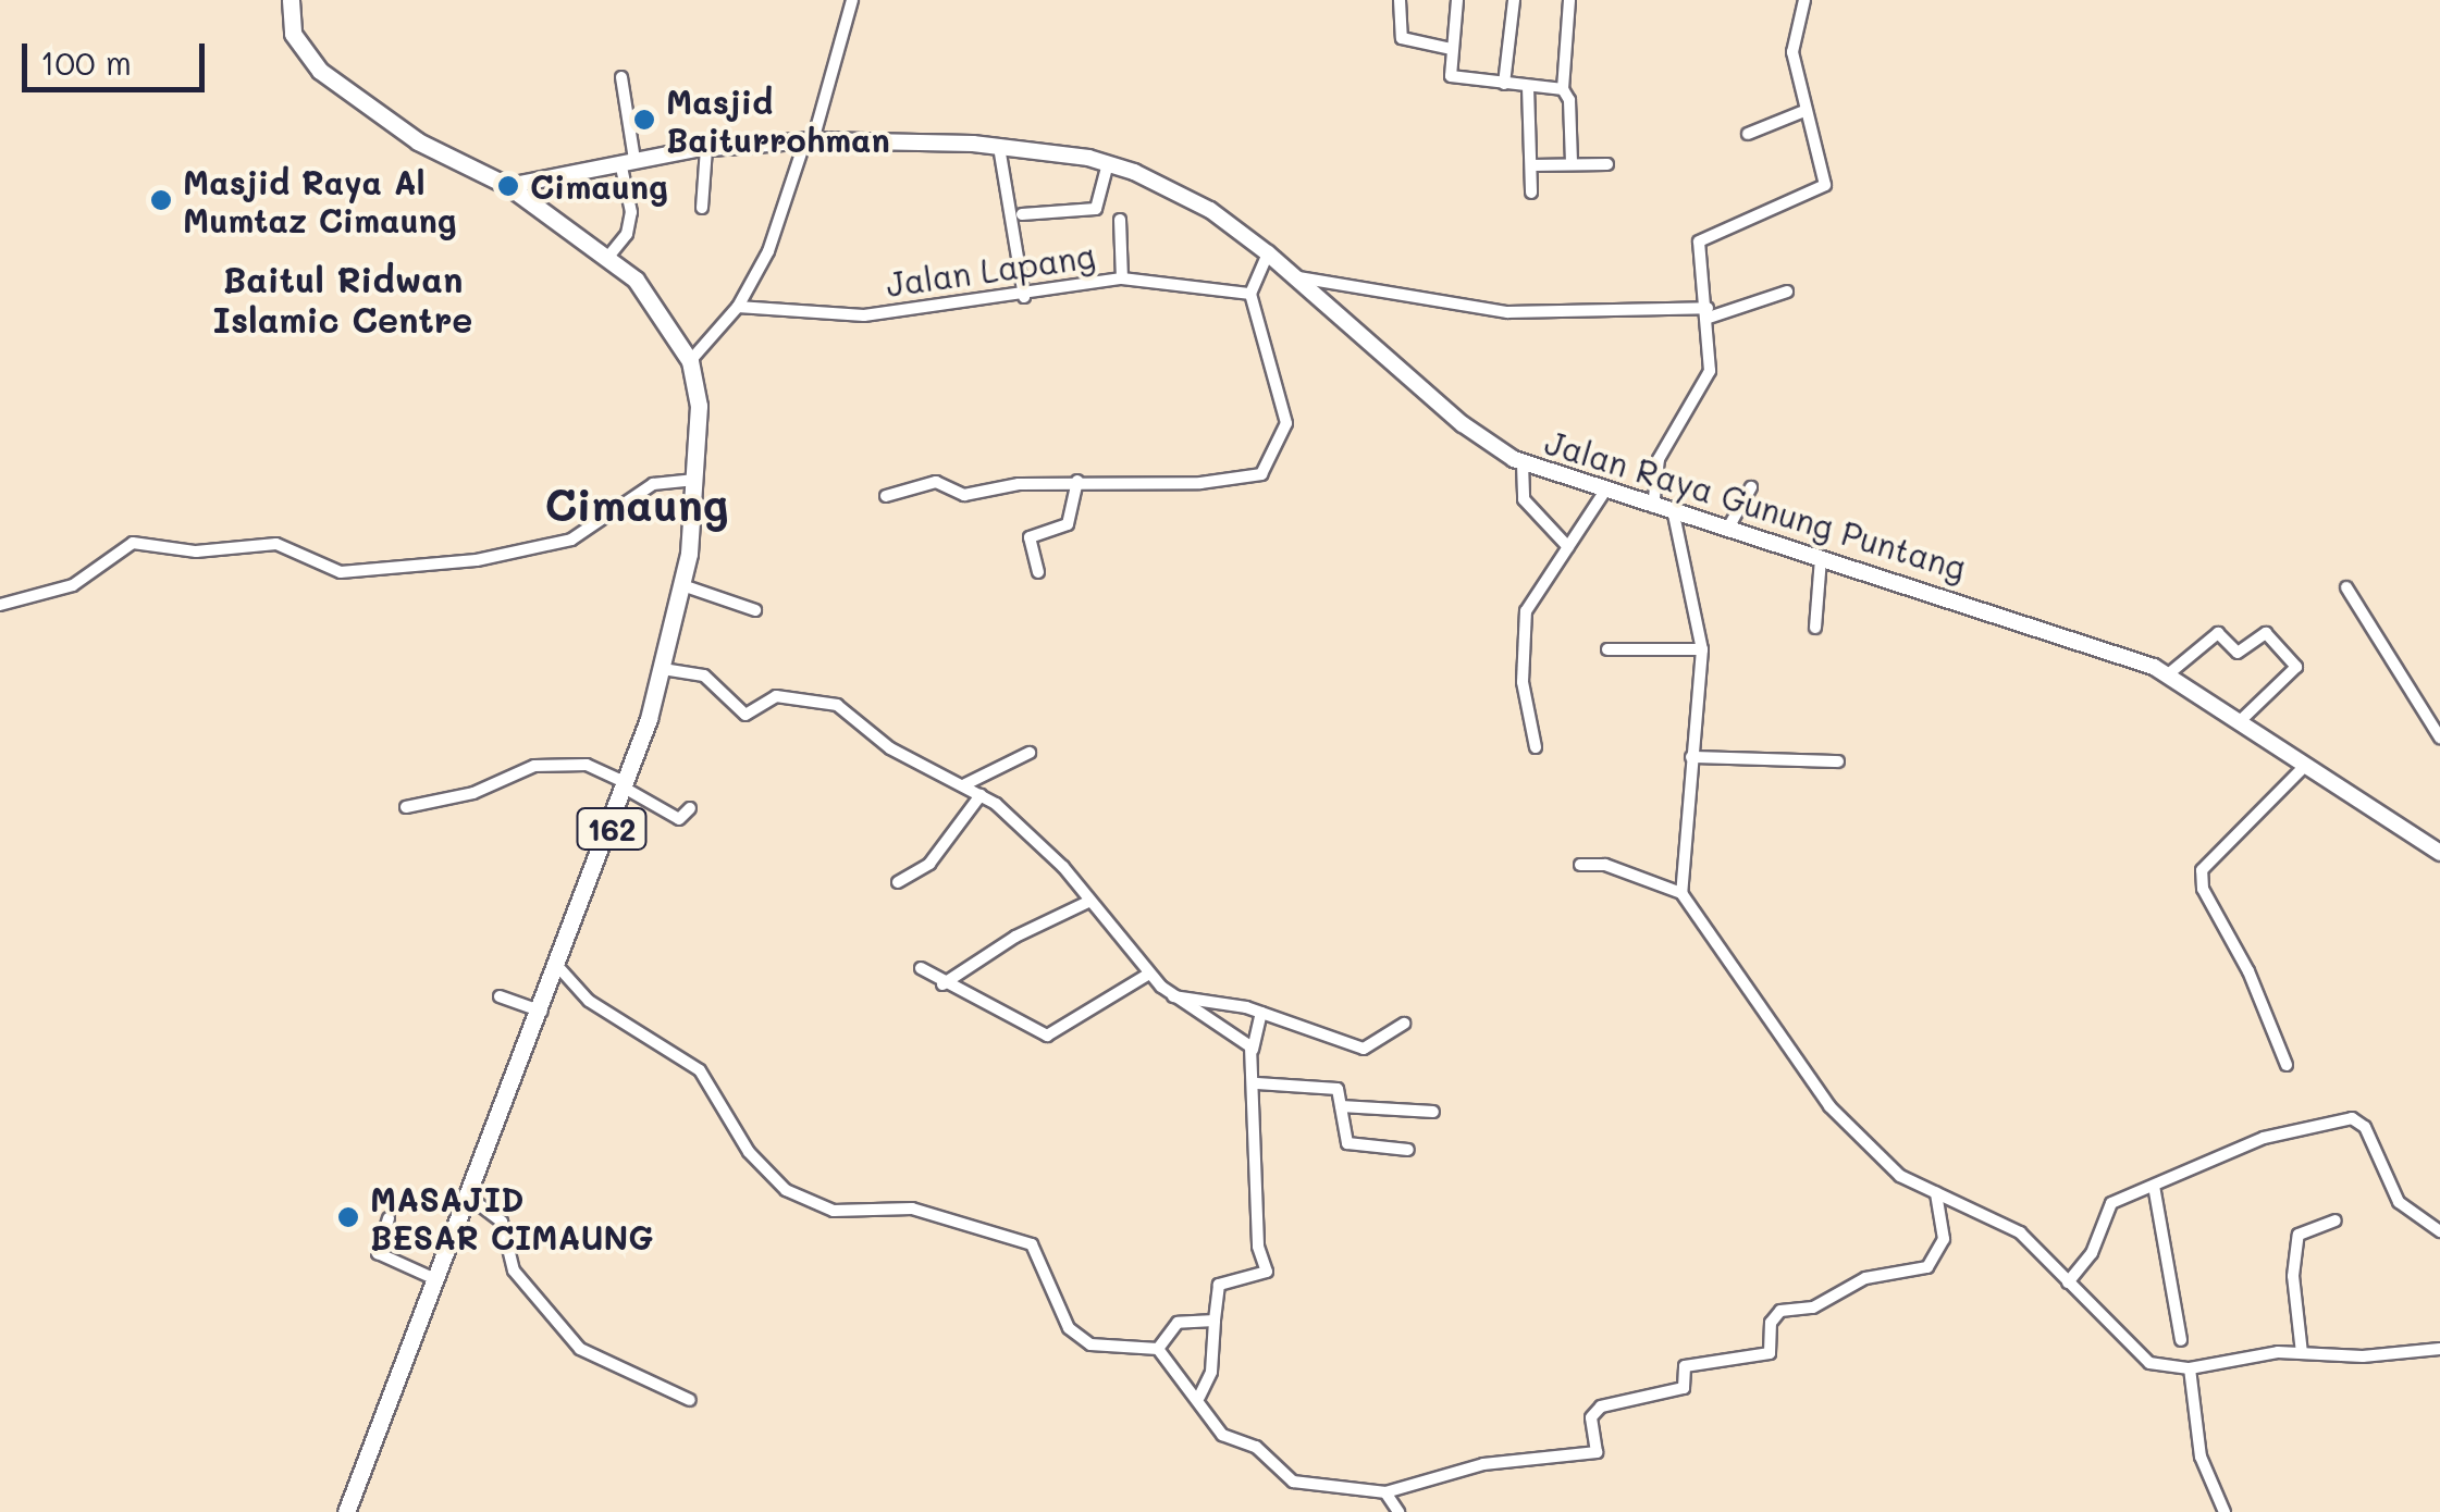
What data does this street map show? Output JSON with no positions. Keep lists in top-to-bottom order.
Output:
{
  "streets": {
    "main road": ["162"],
    "street": ["Jalan Lapang", "Jalan Raya Gunung Puntang"]
  },
  "crossings": [
    ["Jalan Raya Gunung Puntang", "162"]
  ],
  "districts": ["Baitul Ridwan Islamic Centre", "Cimaung"],
  "places": [
    "Masjid Baiturrohman",
    "Cimaung",
    "Masjid Raya Al Mumtaz Cimaung",
    "MASAJID BESAR CIMAUNG"
  ],
  "scale_bar": "100 m"
}
